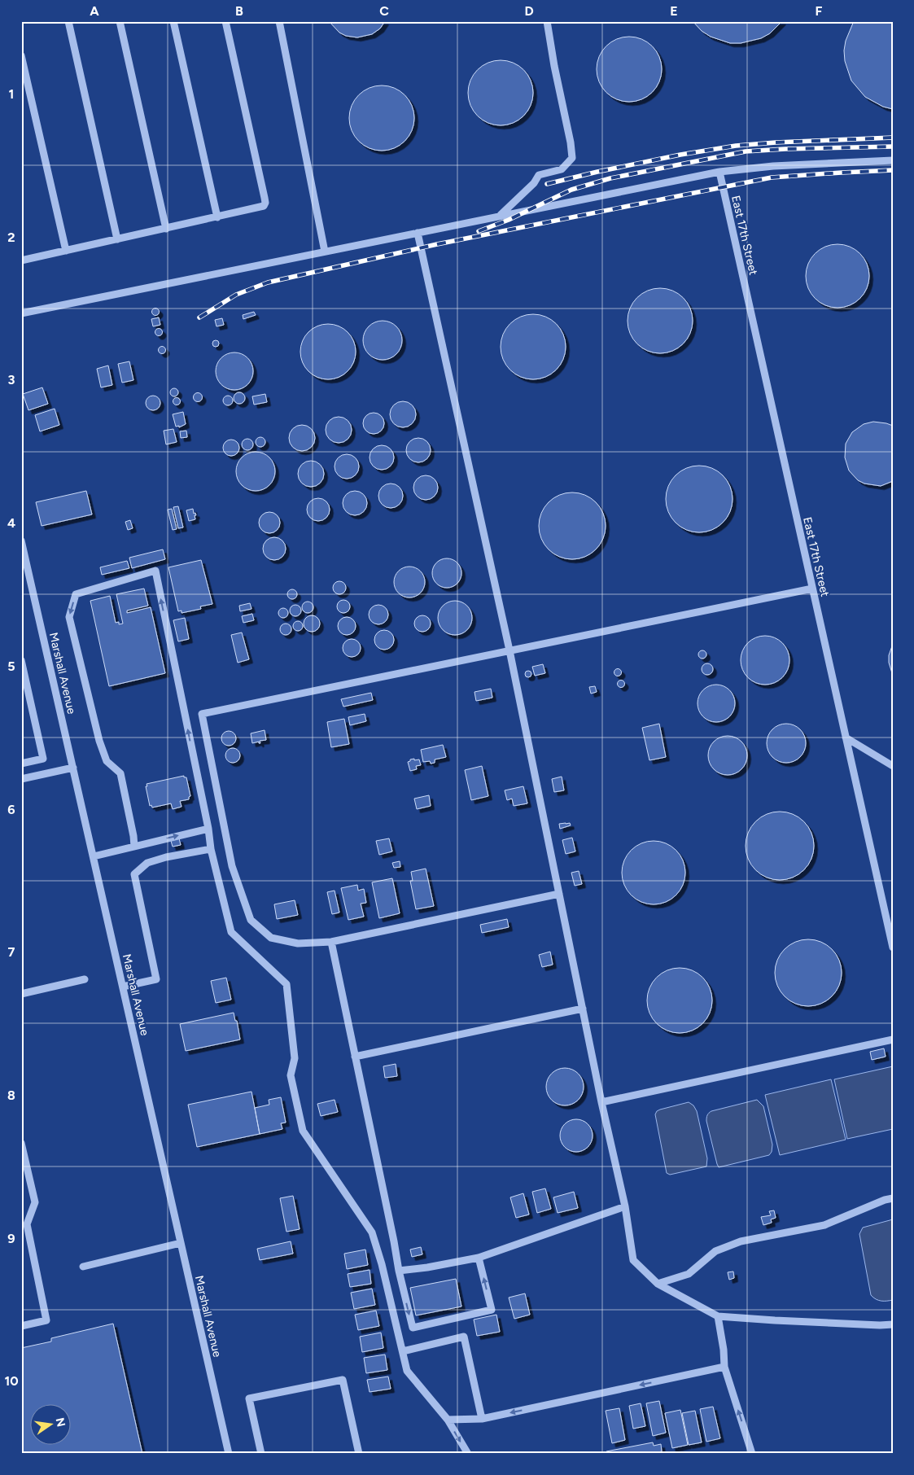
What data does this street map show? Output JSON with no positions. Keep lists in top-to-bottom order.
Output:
{
  "streets": {
    "street": ["East 17th Street", "Marshall Avenue"]
  },
  "north": "right",
  "grid": {
    "columns": [
      "A",
      "B",
      "C",
      "D",
      "E",
      "F"
    ],
    "rows": [
      "1",
      "2",
      "3",
      "4",
      "5",
      "6",
      "7",
      "8",
      "9",
      "10"
    ]
  }
}
